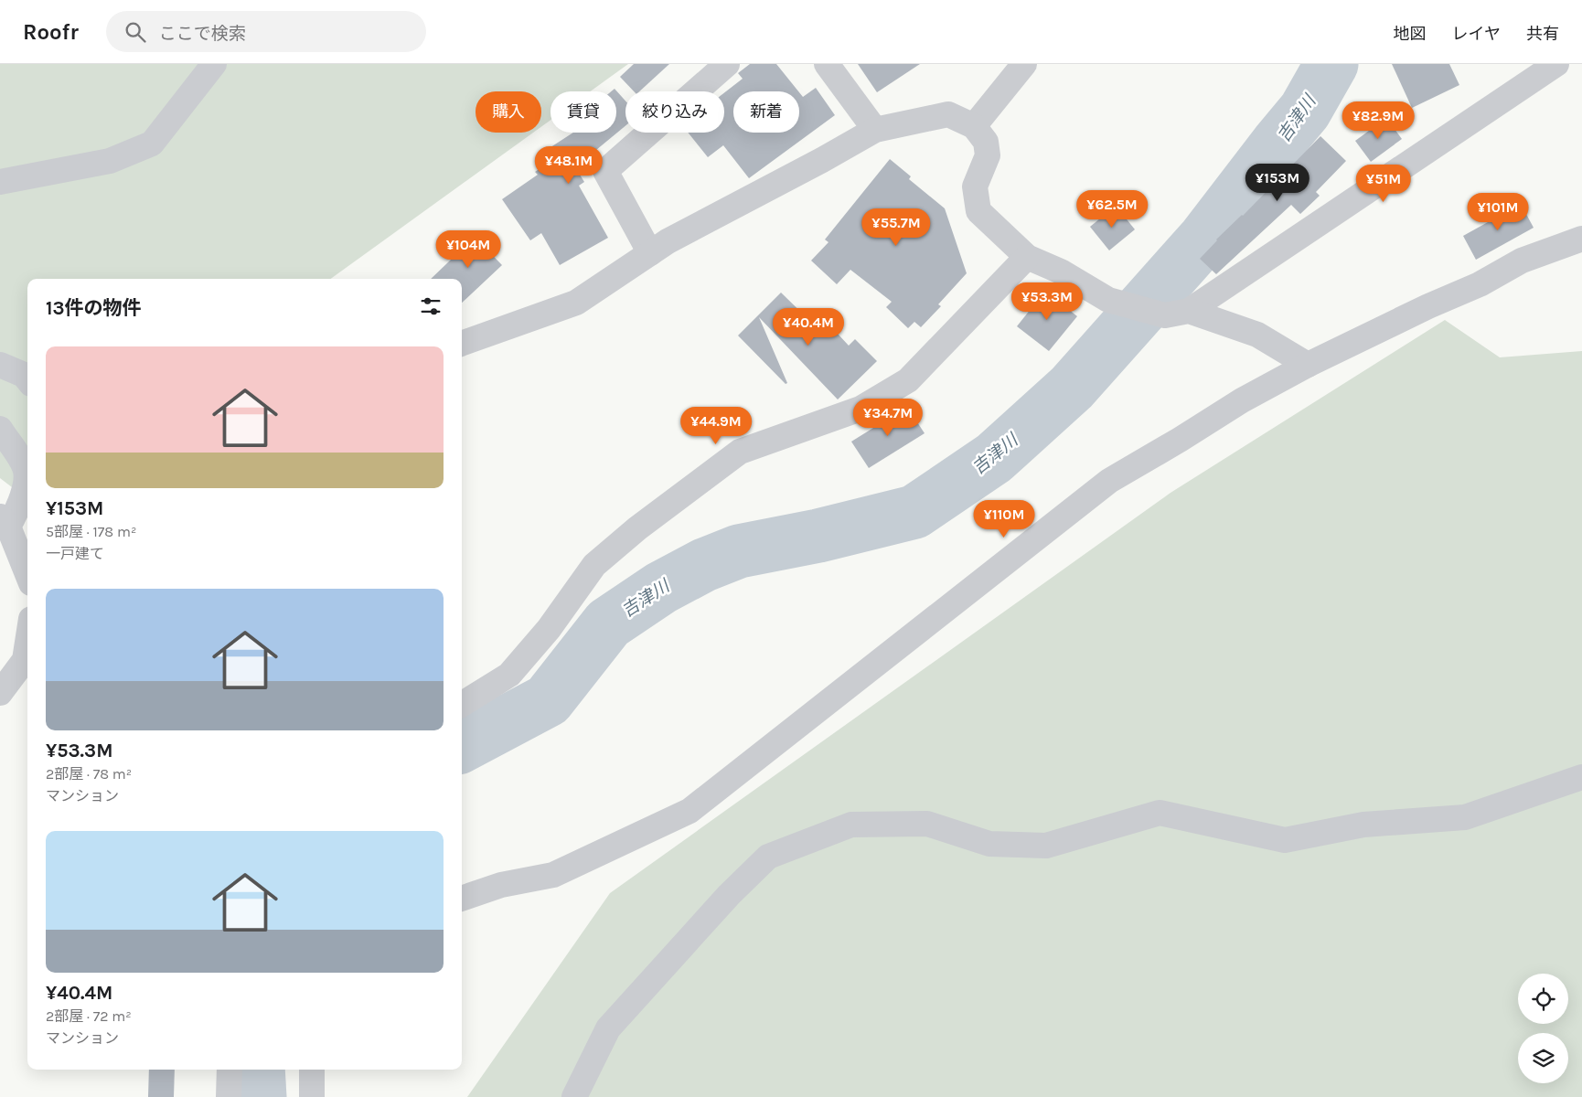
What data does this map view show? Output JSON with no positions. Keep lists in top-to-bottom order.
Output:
{
  "water": ["吉津川"],
  "page": {
    "header": "Roofr",
    "search": "ここで検索",
    "nav": ["地図", "レイヤ", "共有"],
    "chip": [
      "購入",
      "賃貸",
      "絞り込み",
      "新着"
    ],
    "price": [
      "¥82.9M",
      "¥48.1M",
      "¥153M",
      "¥51M",
      "¥62.5M",
      "¥101M",
      "¥55.7M",
      "¥104M",
      "¥53.3M",
      "¥40.4M",
      "¥34.7M",
      "¥44.9M",
      "¥110M"
    ],
    "heading": "13件の物件",
    "list": [
      {
        "name": "¥153M",
        "note": "5部屋 · 178 m² · 一戸建て"
      },
      {
        "name": "¥53.3M",
        "note": "2部屋 · 78 m² · マンション"
      },
      {
        "name": "¥40.4M",
        "note": "2部屋 · 72 m² · マンション"
      }
    ]
  }
}
